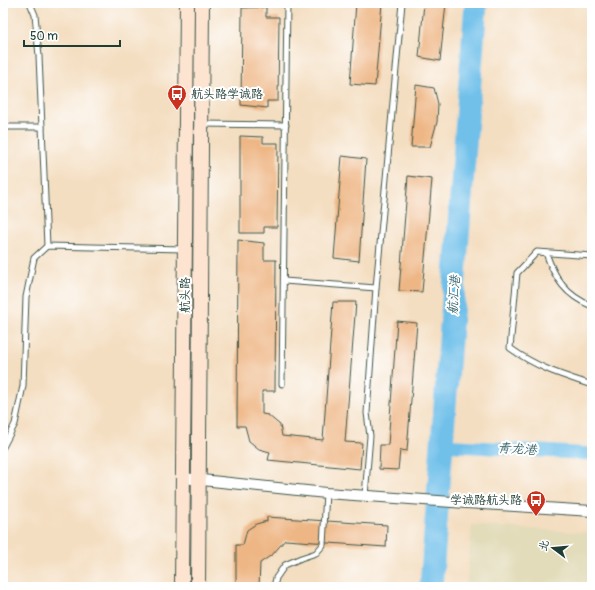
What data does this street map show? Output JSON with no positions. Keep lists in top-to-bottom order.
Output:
{
  "streets": {
    "main road": ["航头路"]
  },
  "water": ["航汇港", "青龙港"],
  "places": {
    "bus stop": ["航头路学诚路", "学诚路航头路"]
  },
  "scale_bar": "50 m",
  "north": "left"
}
